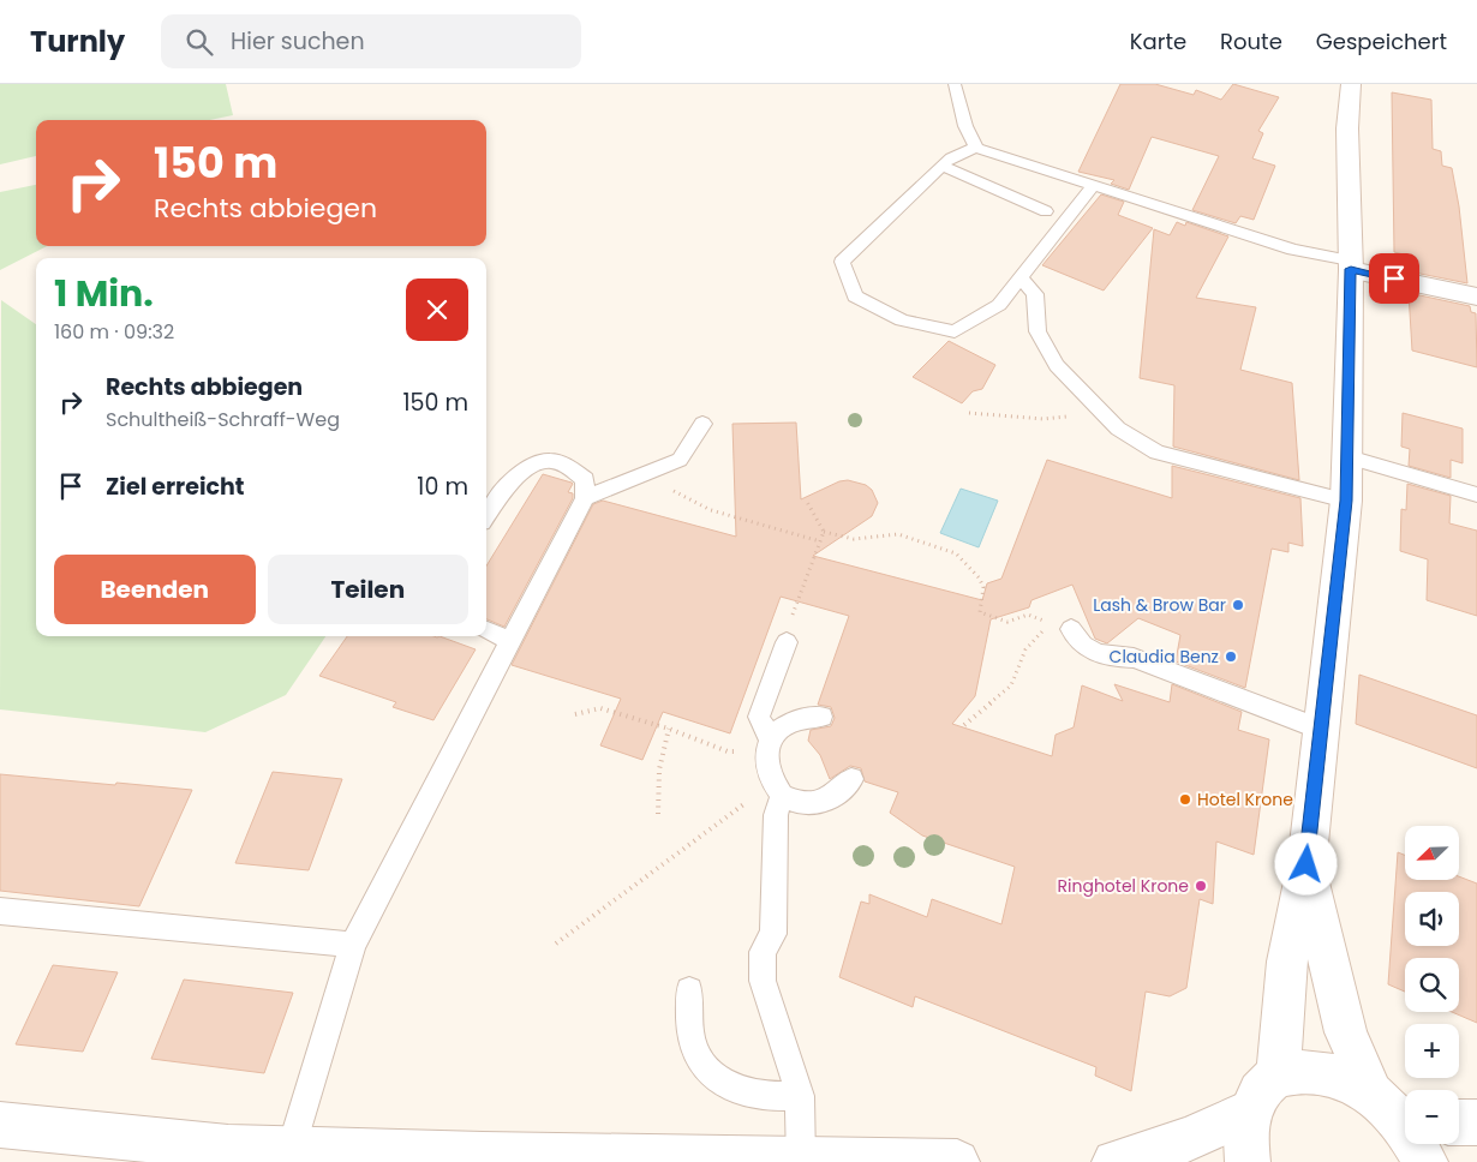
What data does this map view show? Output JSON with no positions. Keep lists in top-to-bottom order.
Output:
{
  "places": [
    "Lash & Brow Bar",
    "Claudia Benz",
    "Hotel Krone",
    "Ringhotel Krone"
  ],
  "north": "bottom left",
  "page": {
    "header": "Turnly",
    "search": "Hier suchen",
    "nav": ["Karte", "Route", "Gespeichert"],
    "turn": ["150 m", "Rechts abbiegen"],
    "heading": ["1 Min.", "160 m · 09:32"],
    "list": [
      {
        "name": "Rechts abbiegen",
        "note": "Schultheiß-Schraff-Weg",
        "value": "150 m"
      },
      {
        "name": "Ziel erreicht",
        "value": "10 m"
      }
    ],
    "buttons": ["Beenden", "Teilen"],
    "map_buttons": ["+", "−"]
  }
}
